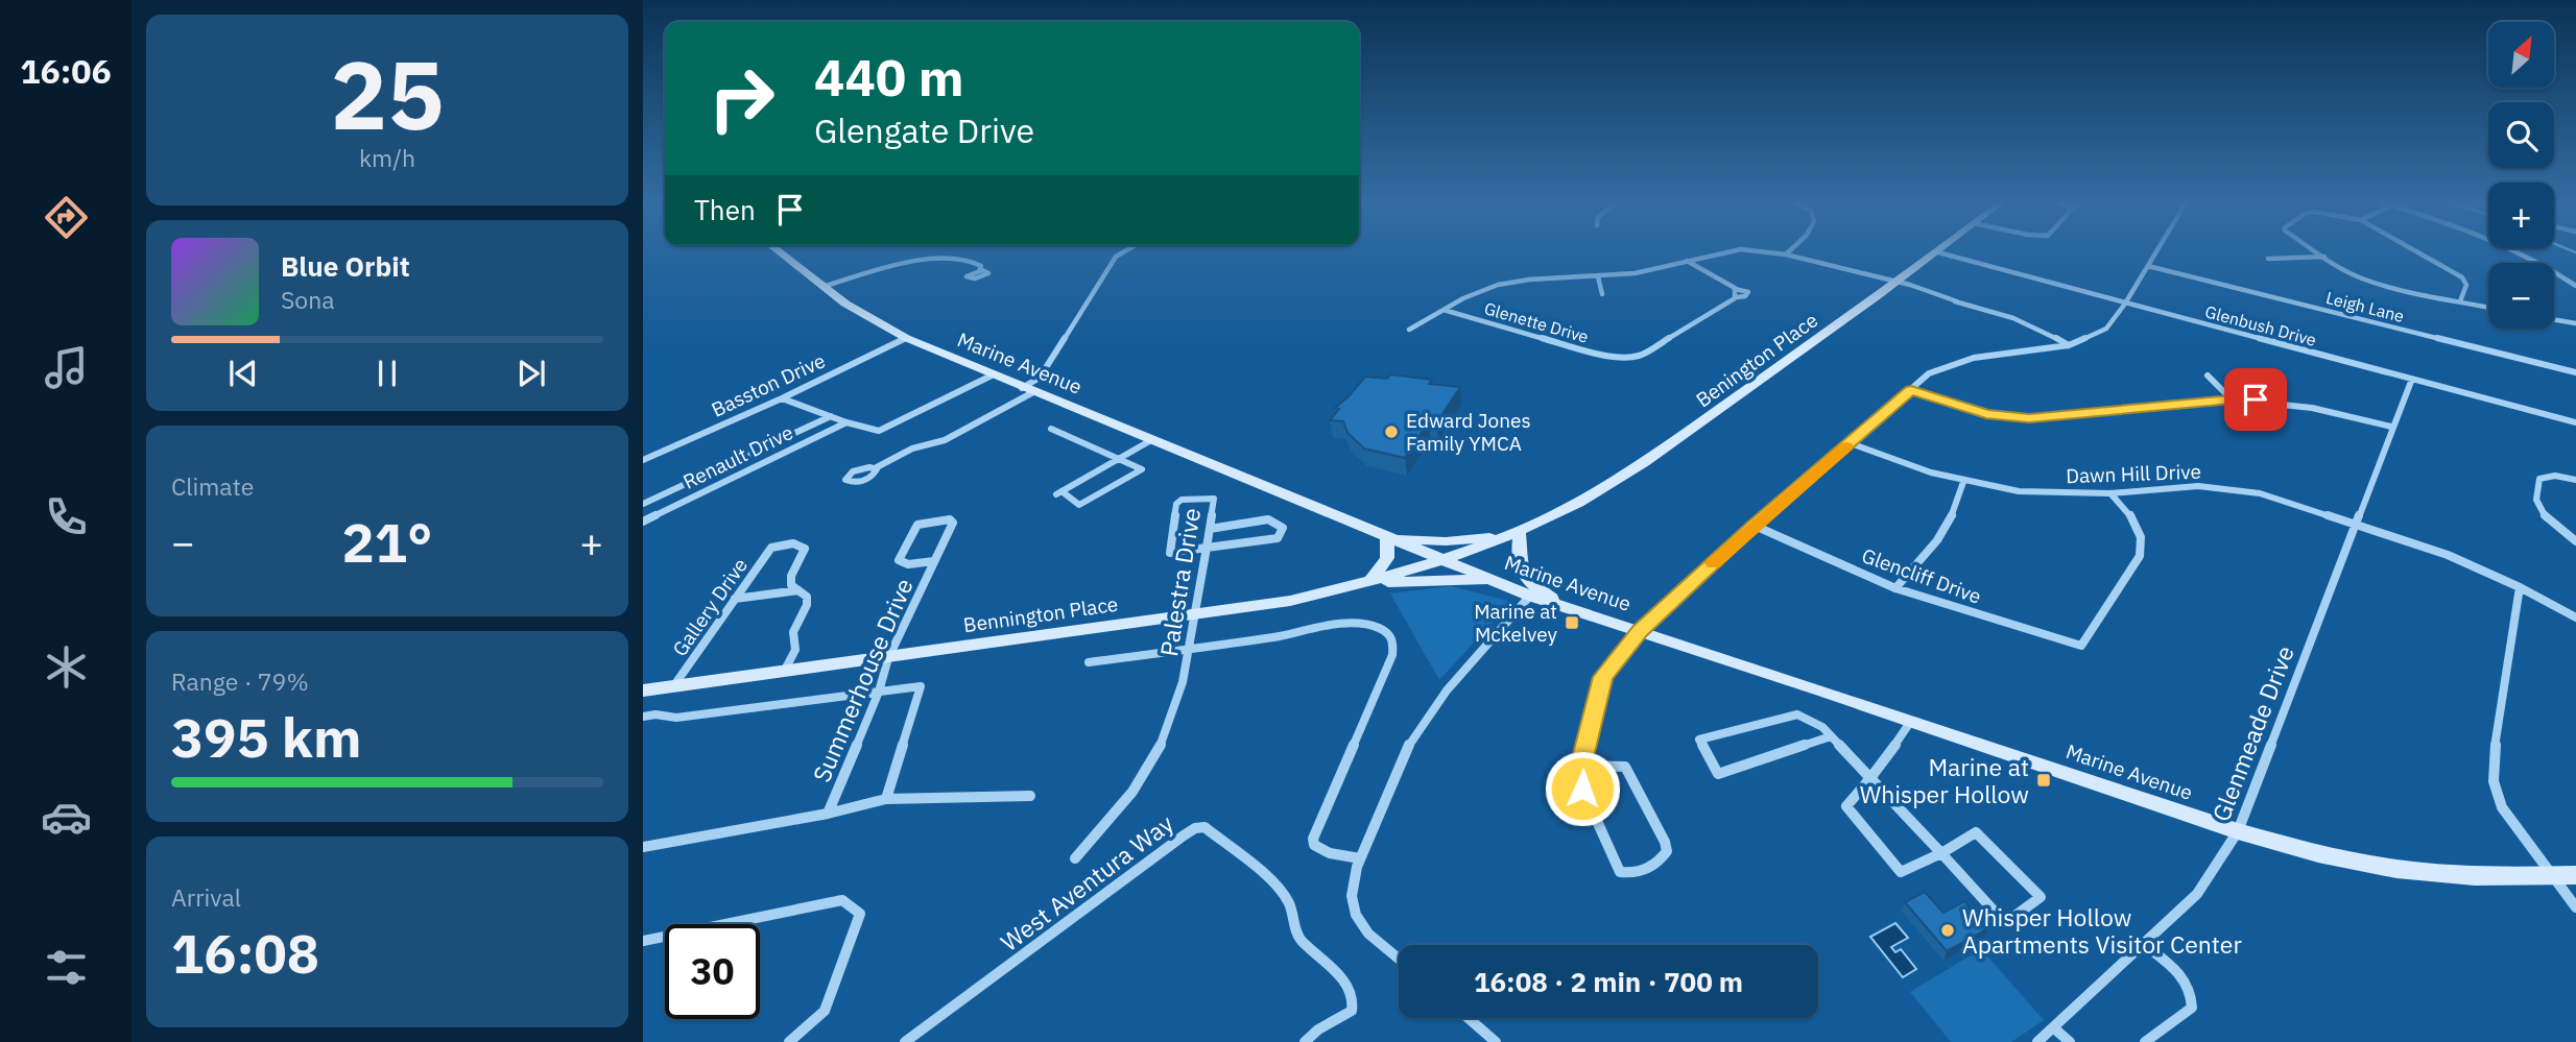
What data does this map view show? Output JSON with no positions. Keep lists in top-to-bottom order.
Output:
{
  "streets": {
    "main road": ["Benington Place", "Marine Avenue", "Bennington Place"],
    "street": [
      "Leigh Lane",
      "Glenette Drive",
      "Glenbush Drive",
      "Basston Drive",
      "Renault Drive",
      "Dawn Hill Drive",
      "Glencliff Drive",
      "Palestra Drive",
      "Gallery Drive",
      "Summerhouse Drive",
      "Glenmeade Drive",
      "West Aventura Way"
    ]
  },
  "crossings": [
    ["Glenbush Drive", "Benington Place"],
    ["Glenbush Drive", "Glenmeade Drive"],
    ["Benington Place", "Marine Avenue"],
    ["Benington Place", "Bennington Place"],
    ["Marine Avenue", "Basston Drive"],
    ["Marine Avenue", "Bennington Place"],
    ["Marine Avenue", "Glenmeade Drive"],
    ["Dawn Hill Drive", "Glencliff Drive"],
    ["Dawn Hill Drive", "Glenmeade Drive"],
    ["Palestra Drive", "Bennington Place"],
    ["Gallery Drive", "Bennington Place"],
    ["Bennington Place", "Summerhouse Drive"]
  ],
  "places": {
    "other": ["Edward Jones Family YMCA", "Whisper Hollow Apartments Visitor Center"],
    "transit": ["Marine at Mckelvey", "Marine at Whisper Hollow"]
  },
  "north": "top right",
  "page": {
    "tabs": "16:06",
    "tile": [
      ["25", "km/h"],
      "Climate",
      ["Range · 79%", "395 km"],
      ["Arrival", "16:08"]
    ],
    "map_buttons": ["+", "−"],
    "turn": ["440 m", "Glengate Drive"],
    "then": "Then",
    "song": ["Blue Orbit", "Sona"],
    "heat": ["−", "21°", "+"],
    "limit": "30",
    "trip": "16:08 · 2 min · 700 m"
  }
}
